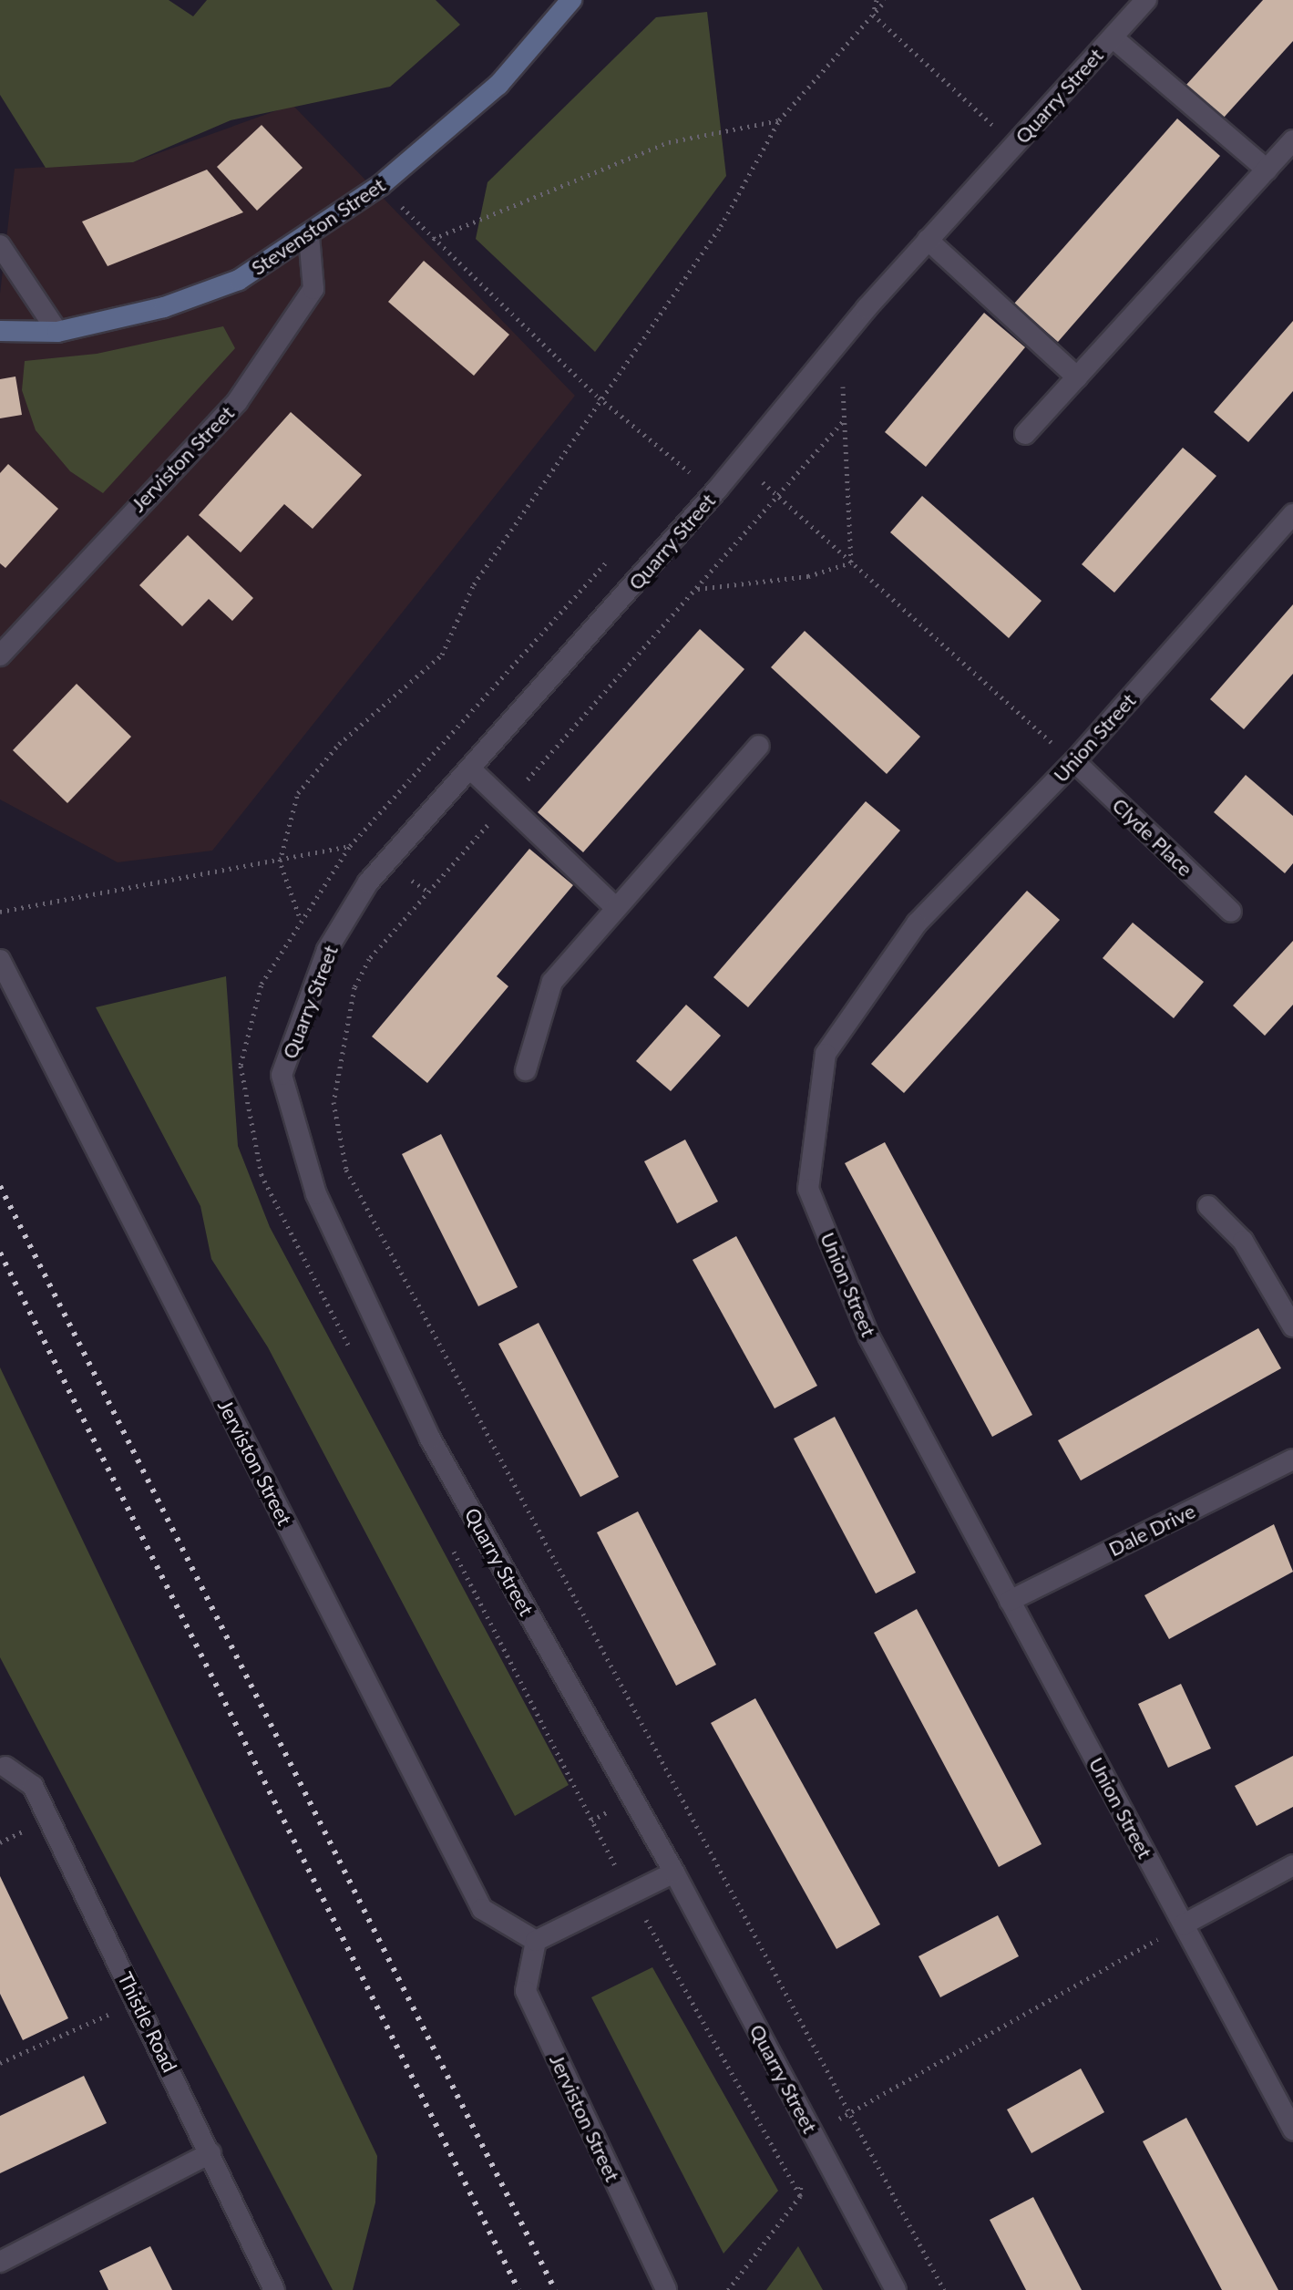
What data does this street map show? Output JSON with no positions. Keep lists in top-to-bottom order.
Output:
{
  "streets": {
    "main road": ["Stevenston Street"],
    "street": [
      "Quarry Street",
      "Jerviston Street",
      "Union Street",
      "Clyde Place",
      "Dale Drive",
      "Thistle Road"
    ]
  },
  "crossings": [
    ["Stevenston Street", "Jerviston Street"],
    ["Union Street", "Clyde Place"],
    ["Union Street", "Dale Drive"]
  ]
}
